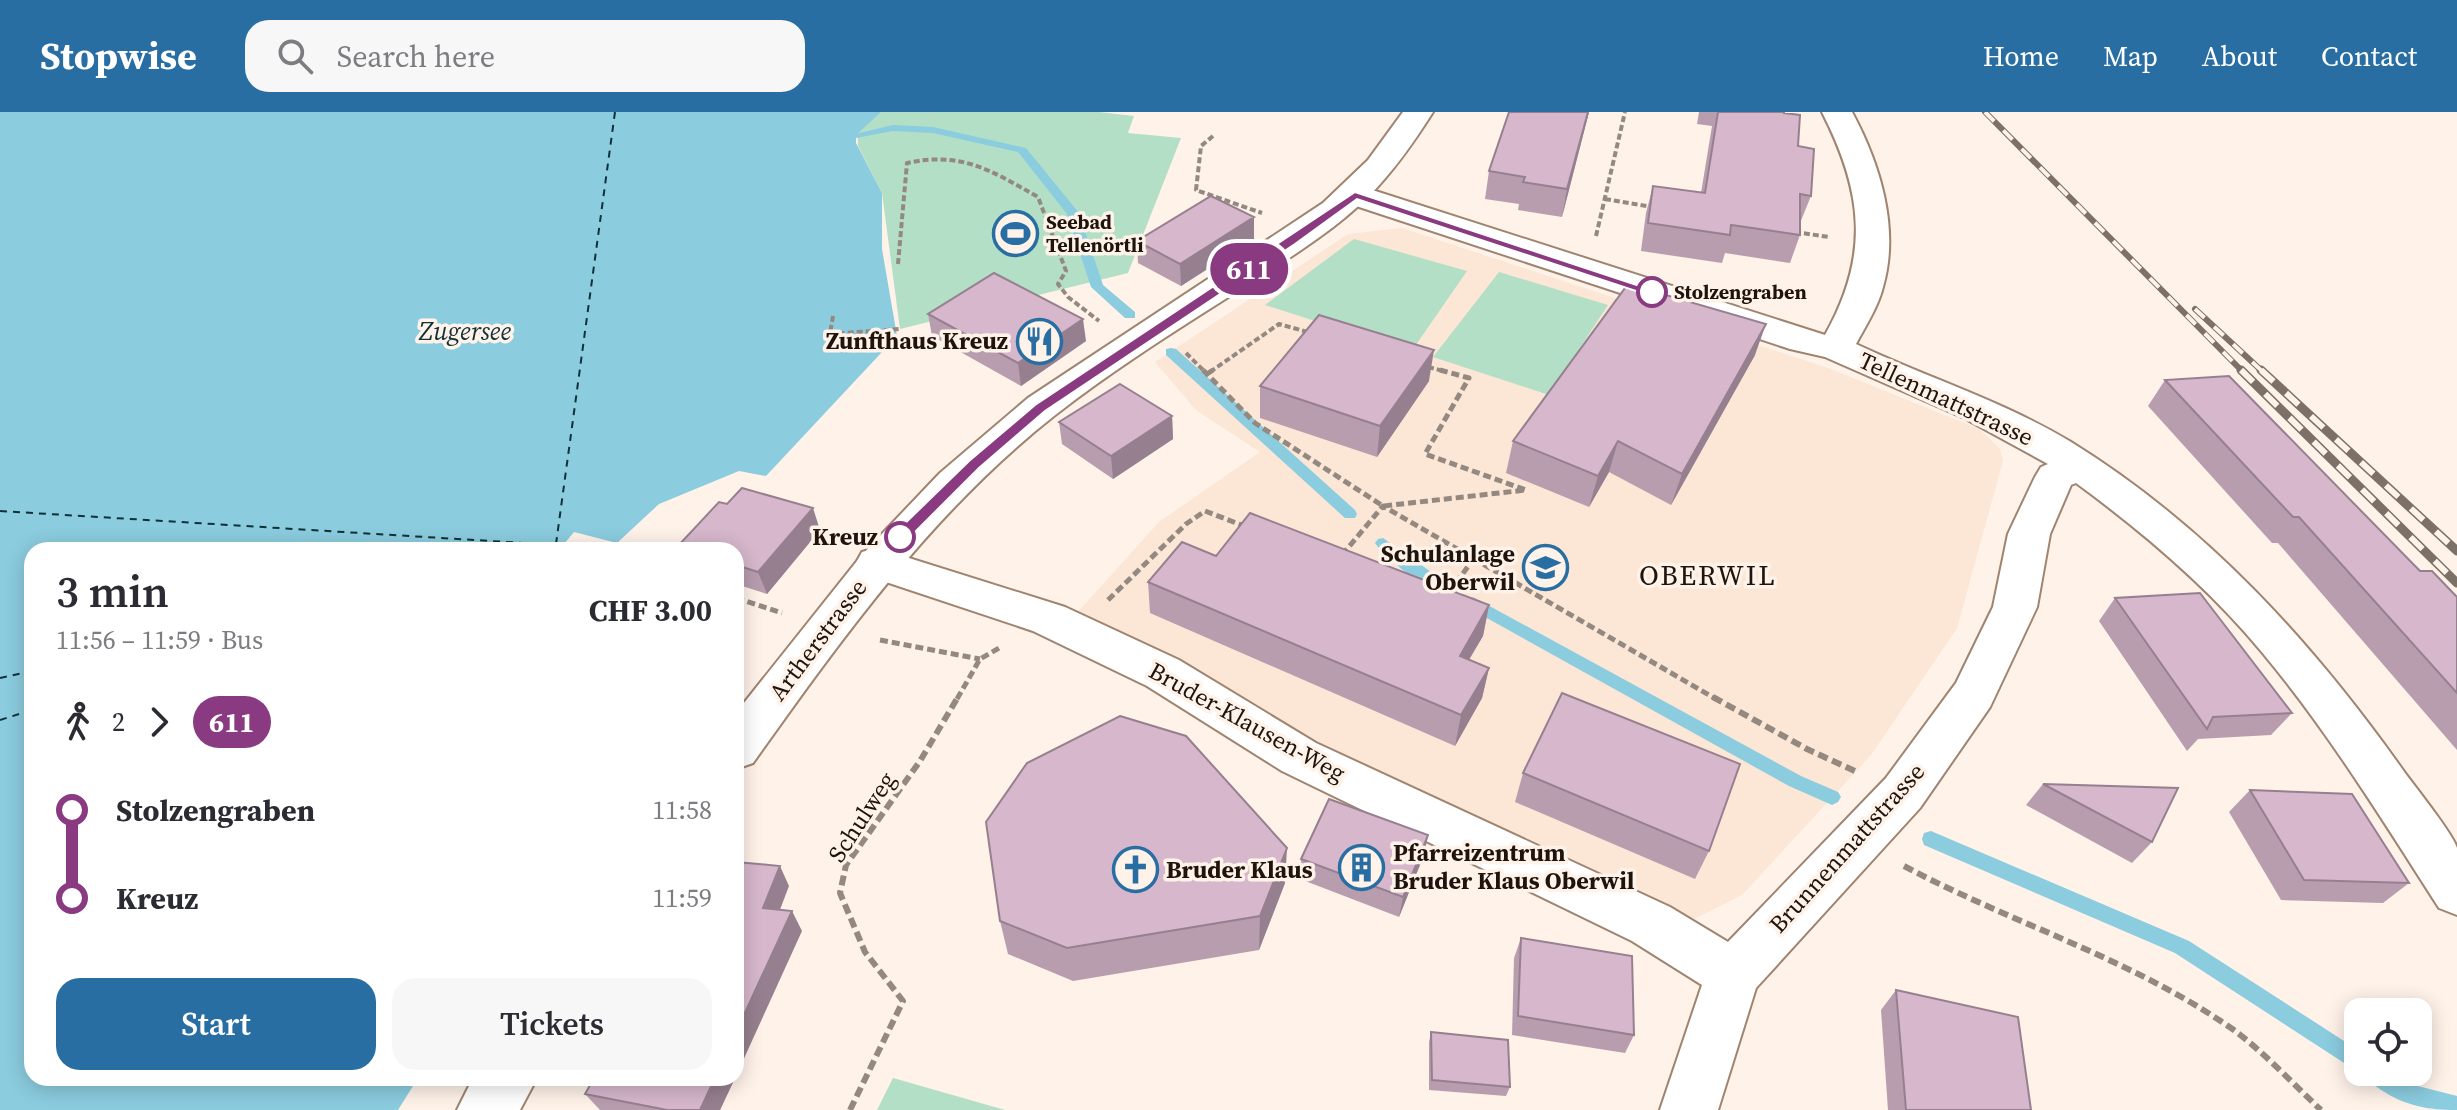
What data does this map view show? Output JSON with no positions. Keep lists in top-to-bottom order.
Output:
{
  "streets": {
    "street": [
      "Tellenmattstrasse",
      "Artherstrasse",
      "Bruder-Klausen-Weg",
      "Brunnenmattstrasse"
    ],
    "path": ["Schulweg"]
  },
  "crossings": [
    ["Tellenmattstrasse", "Artherstrasse"],
    ["Tellenmattstrasse", "Brunnenmattstrasse"],
    ["Artherstrasse", "Bruder-Klausen-Weg"],
    ["Bruder-Klausen-Weg", "Schulweg"],
    ["Bruder-Klausen-Weg", "Brunnenmattstrasse"]
  ],
  "districts": ["OBERWIL"],
  "water": ["Zugersee"],
  "places": {
    "sports": ["Seebad Tellenörtli"],
    "other": ["Stolzengraben", "Kreuz"],
    "restaurant": ["Zunfthaus Kreuz"],
    "school or university": ["Schulanlage Oberwil"],
    "building": ["Pfarreizentrum Bruder Klaus Oberwil"],
    "church": ["Bruder Klaus"]
  },
  "lines": ["bus line 611"],
  "page": {
    "header": "Stopwise",
    "search": "Search here",
    "nav": [
      "Home",
      "Map",
      "About",
      "Contact"
    ],
    "on_map": "611",
    "heading": ["3 min", "11:56 – 11:59 · Bus", "CHF 3.00"],
    "legs": ["2", "611"],
    "list": [
      {
        "name": "Stolzengraben",
        "value": "11:58"
      },
      {
        "name": "Kreuz",
        "value": "11:59"
      }
    ],
    "buttons": ["Start", "Tickets"]
  }
}
